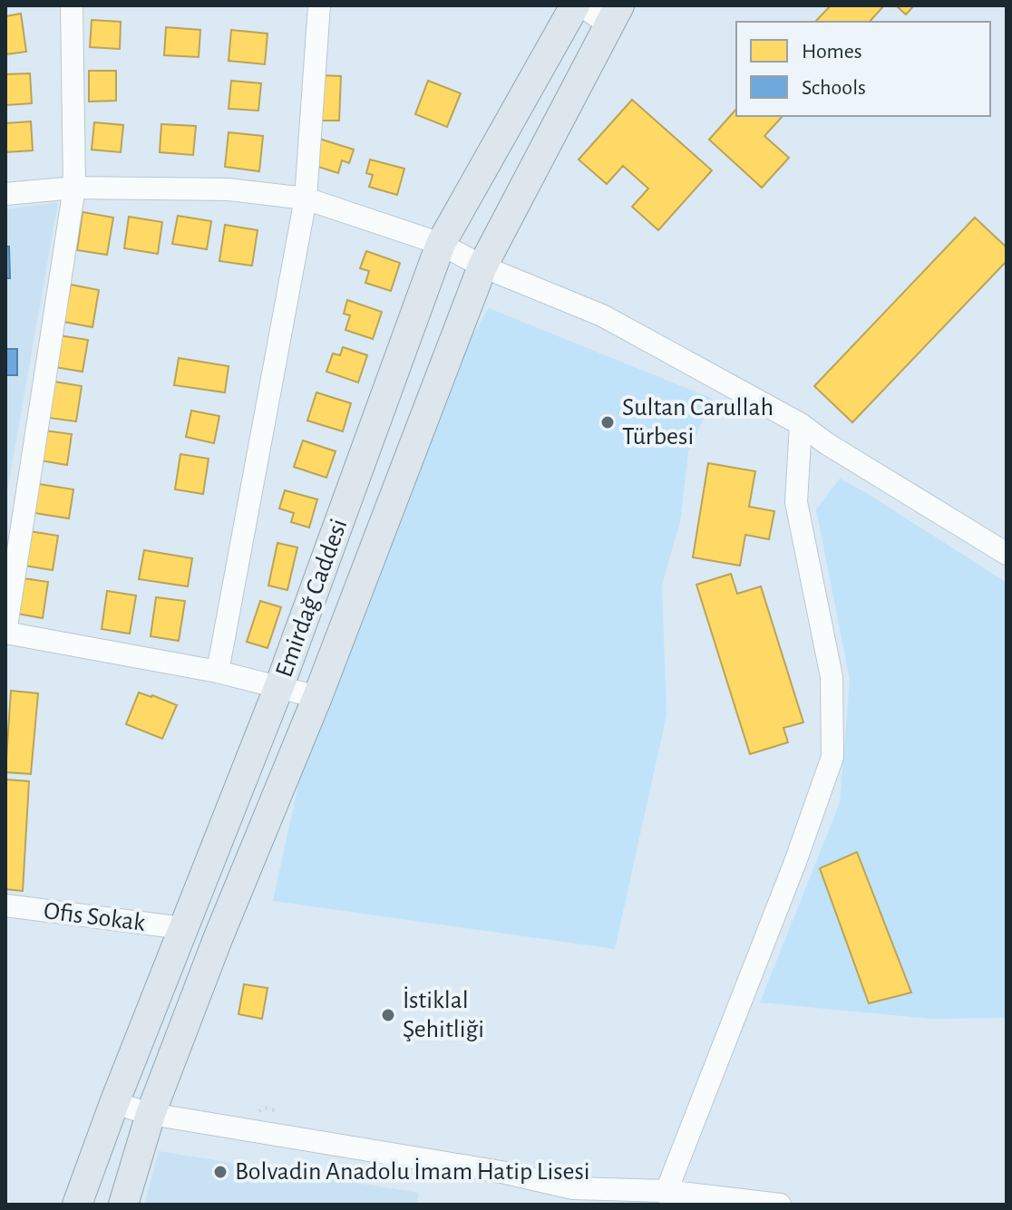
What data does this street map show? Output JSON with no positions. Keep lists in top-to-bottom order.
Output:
{
  "streets": {
    "main road": ["Emirdağ Caddesi"],
    "street": ["Ofis Sokak"]
  },
  "crossings": [
    ["Emirdağ Caddesi", "Ofis Sokak"]
  ],
  "places": ["Sultan Carullah Türbesi", "İstiklal Şehitliği", "Bolvadin Anadolu İmam Hatip Lisesi"],
  "legend": ["Homes", "Schools"]
}
